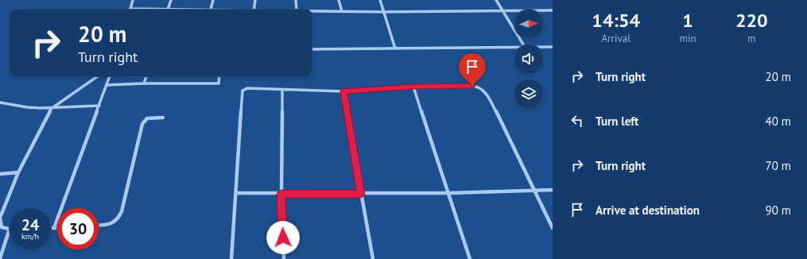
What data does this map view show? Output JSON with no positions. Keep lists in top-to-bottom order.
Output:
{
  "north": "right",
  "page": {
    "eta": [
      "14:54",
      "Arrival",
      "1",
      "min",
      "220",
      "m"
    ],
    "turn": ["20 m", "Turn right"],
    "list": [
      {
        "name": "Turn right",
        "value": "20 m"
      },
      {
        "name": "Turn left",
        "value": "40 m"
      },
      {
        "name": "Turn right",
        "value": "70 m"
      },
      {
        "name": "Arrive at destination",
        "value": "90 m"
      }
    ],
    "speed": "24 km/h",
    "limit": "30"
  }
}
